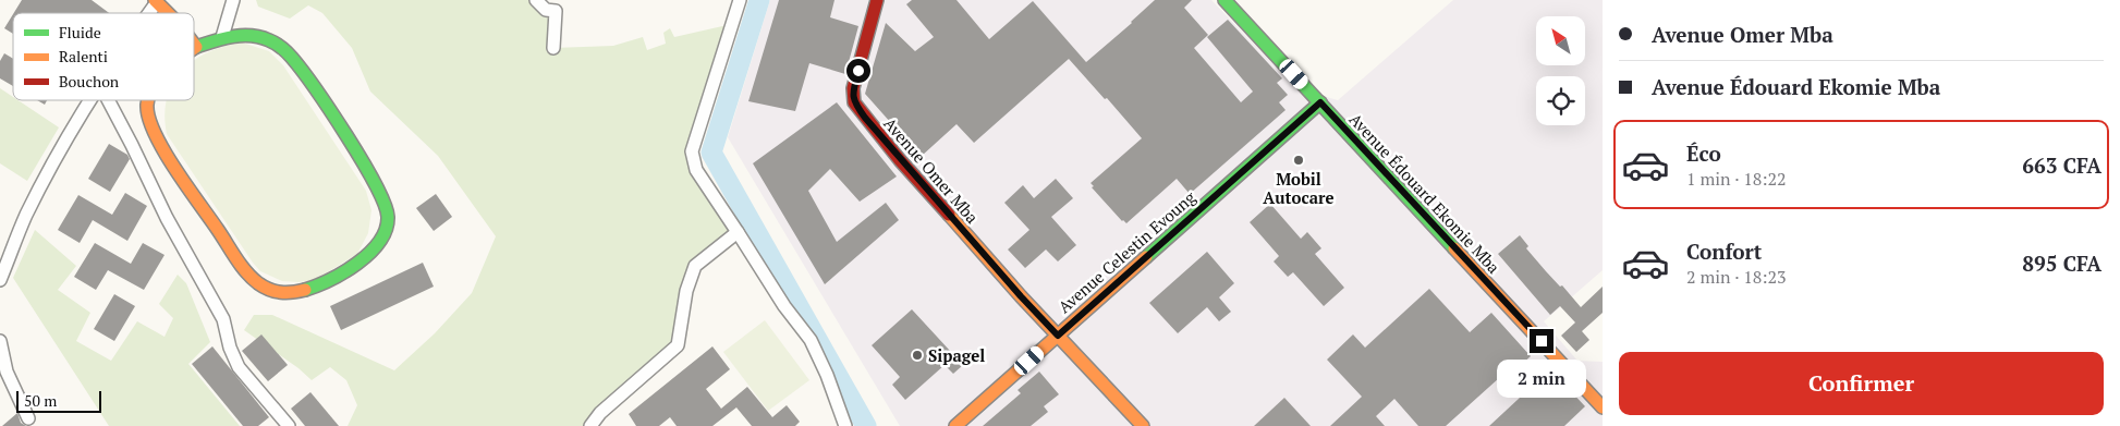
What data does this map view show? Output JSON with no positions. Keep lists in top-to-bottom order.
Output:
{
  "streets": {
    "street": ["Avenue Omer Mba", "Avenue Édouard Ekomie Mba", "Avenue Celestin Evoung"]
  },
  "crossings": [
    ["Avenue Omer Mba", "Avenue Celestin Evoung"],
    ["Avenue Édouard Ekomie Mba", "Avenue Celestin Evoung"]
  ],
  "places": ["Mobil Autocare", "Sipagel"],
  "legend": ["Fluide", "Ralenti", "Bouchon"],
  "scale_bar": "50 m",
  "north": "top left",
  "page": {
    "banner": ["Avenue Omer Mba", "Avenue Édouard Ekomie Mba"],
    "list": [
      {
        "name": "Éco",
        "note": "1 min · 18:22",
        "value": "663 CFA"
      },
      {
        "name": "Confort",
        "note": "2 min · 18:23",
        "value": "895 CFA"
      }
    ],
    "buttons": "Confirmer",
    "bubble": "2 min",
    "scale": "50 m"
  }
}
